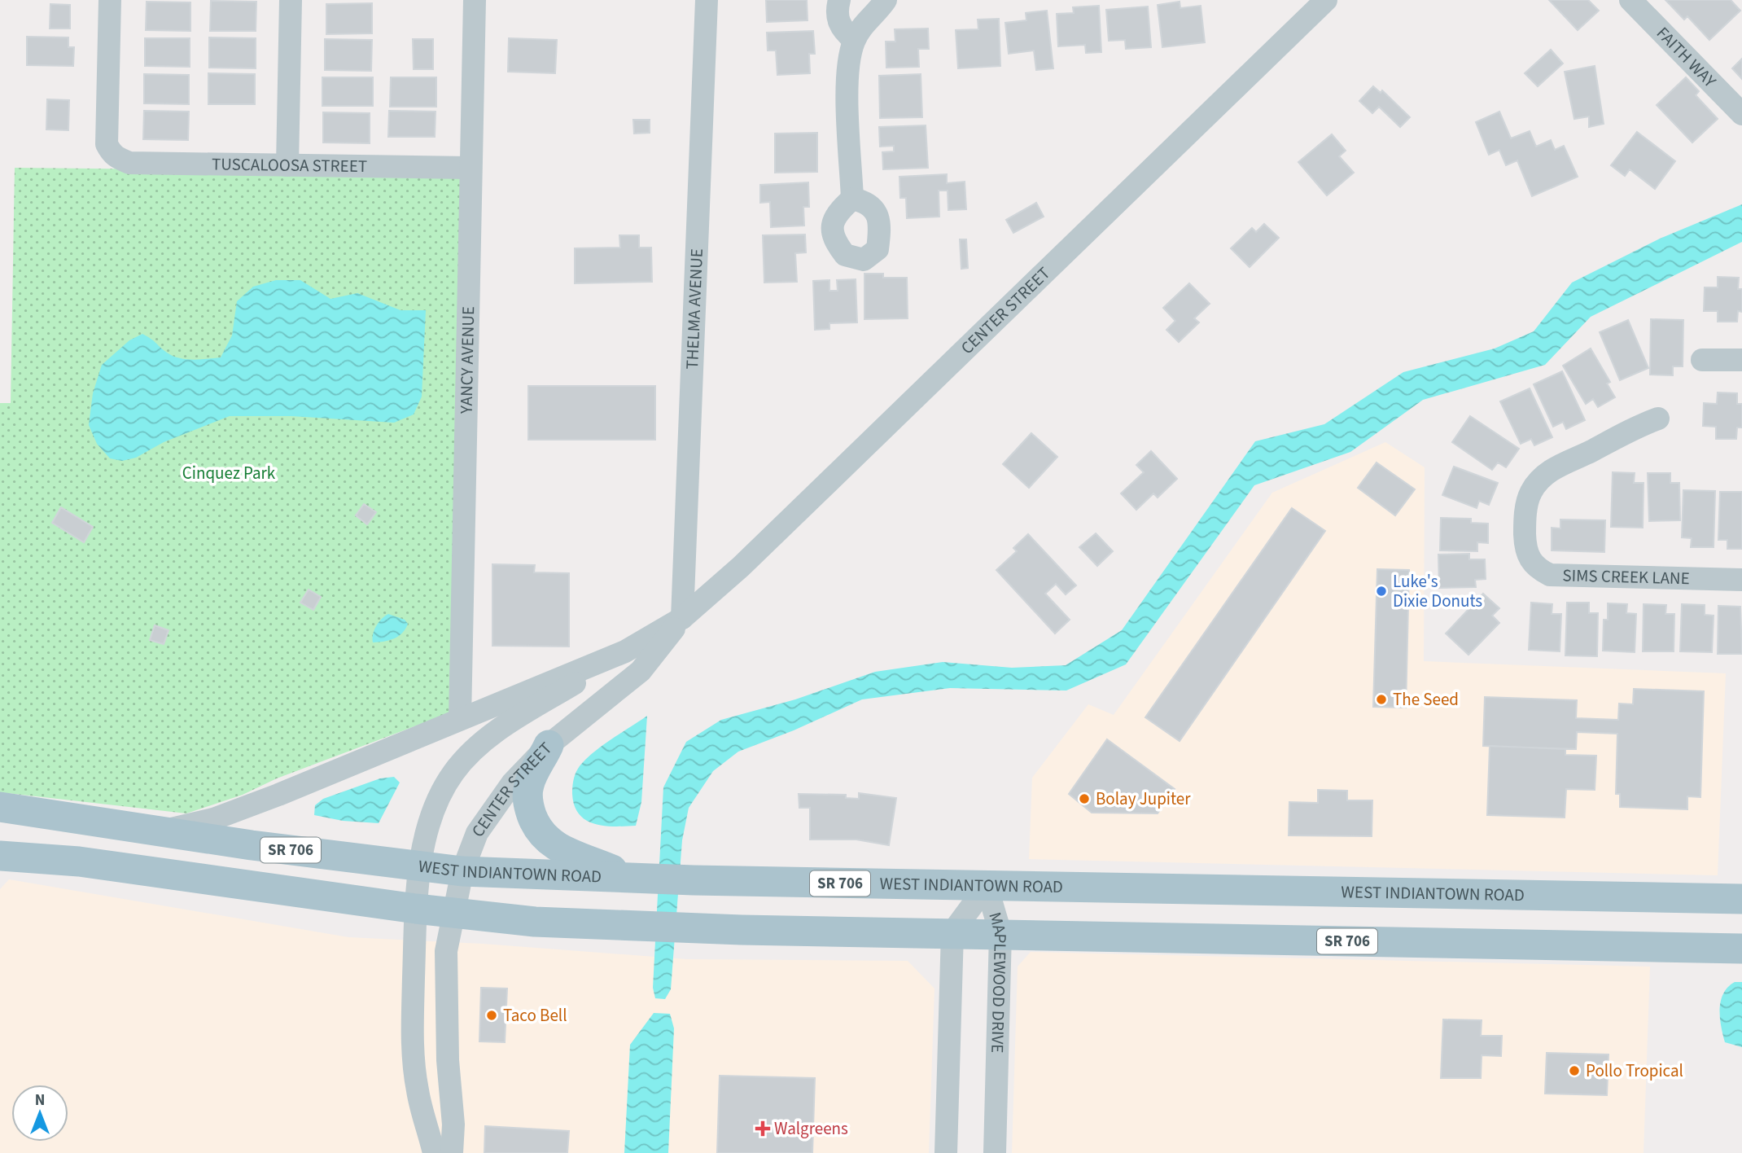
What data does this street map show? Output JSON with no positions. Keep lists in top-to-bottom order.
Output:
{
  "streets": {
    "main road": ["SR 706", "WEST INDIANTOWN ROAD"],
    "street": [
      "FAITH WAY",
      "TUSCALOOSA STREET",
      "THELMA AVENUE",
      "CENTER STREET",
      "YANCY AVENUE",
      "SIMS CREEK LANE",
      "MAPLEWOOD DRIVE"
    ]
  },
  "crossings": [
    ["TUSCALOOSA STREET", "YANCY AVENUE"],
    ["THELMA AVENUE", "CENTER STREET"],
    ["CENTER STREET", "YANCY AVENUE"],
    ["CENTER STREET", "SR 706"],
    ["CENTER STREET", "WEST INDIANTOWN ROAD"],
    ["SR 706", "MAPLEWOOD DRIVE"],
    ["WEST INDIANTOWN ROAD", "MAPLEWOOD DRIVE"]
  ],
  "parks": ["Cinquez Park"],
  "places": {
    "other": [
      "Luke's Dixie Donuts",
      "The Seed",
      "Bolay Jupiter",
      "Taco Bell",
      "Pollo Tropical"
    ],
    "health": ["Walgreens"]
  },
  "north": "top"
}
